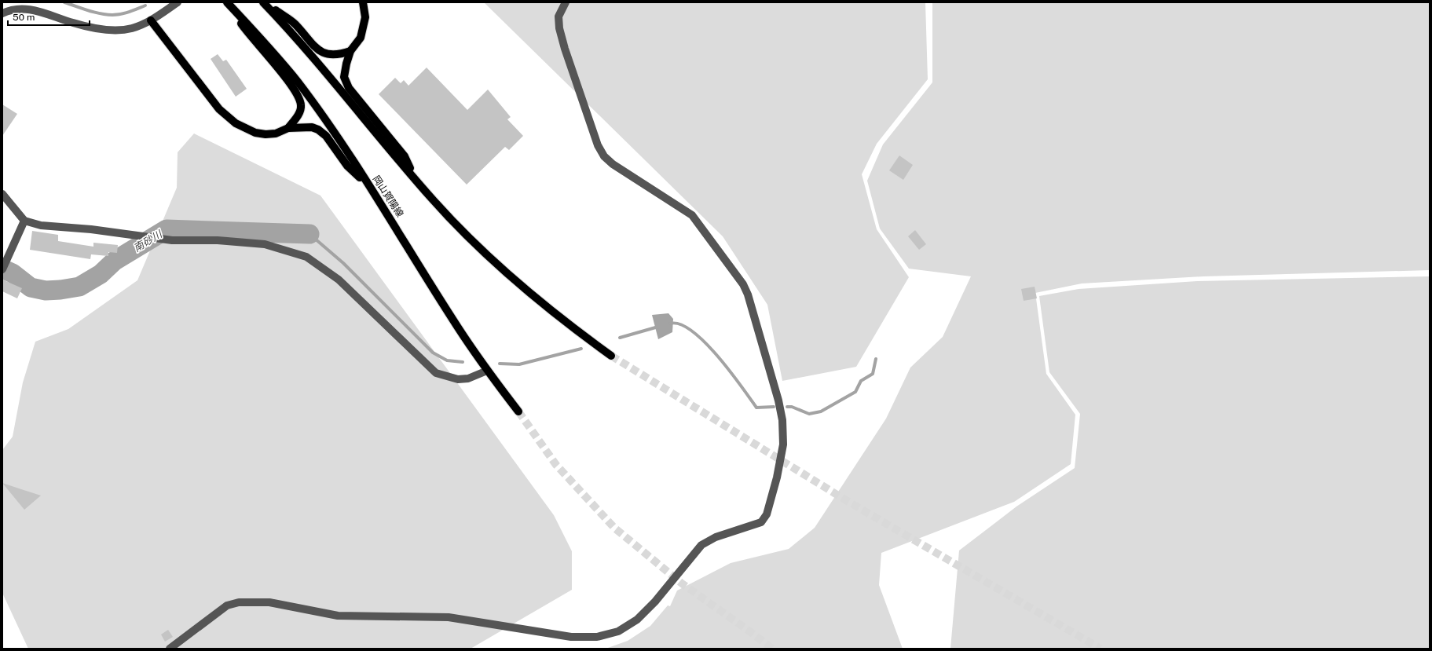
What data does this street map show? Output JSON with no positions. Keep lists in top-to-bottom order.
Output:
{
  "streets": {
    "main road": ["岡山賀陽線"]
  },
  "water": ["南砂川"],
  "scale_bar": "50 m"
}
